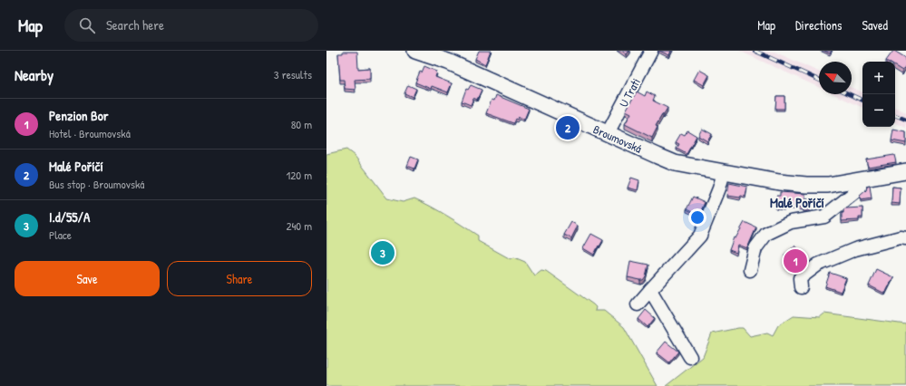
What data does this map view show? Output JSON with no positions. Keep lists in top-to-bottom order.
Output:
{
  "streets": {
    "main road": ["Broumovská"],
    "street": ["U Trati"]
  },
  "crossings": [
    ["U Trati", "Broumovská"]
  ],
  "districts": ["Malé Poříčí"],
  "north": "top left",
  "page": {
    "header": "Map",
    "search": "Search here",
    "nav": ["Map", "Directions", "Saved"],
    "heading": ["Nearby", "3 results"],
    "map_buttons": ["+", "−"],
    "list": [
      {
        "mark": "1",
        "name": "Penzion Bor",
        "note": "Hotel · Broumovská",
        "value": "80 m"
      },
      {
        "mark": "2",
        "name": "Malé Poříčí",
        "note": "Bus stop · Broumovská",
        "value": "120 m"
      },
      {
        "mark": "3",
        "name": "I.d/55/A",
        "note": "Place",
        "value": "240 m"
      }
    ],
    "pins": ["2", "3", "1"],
    "buttons": ["Save", "Share"]
  }
}
